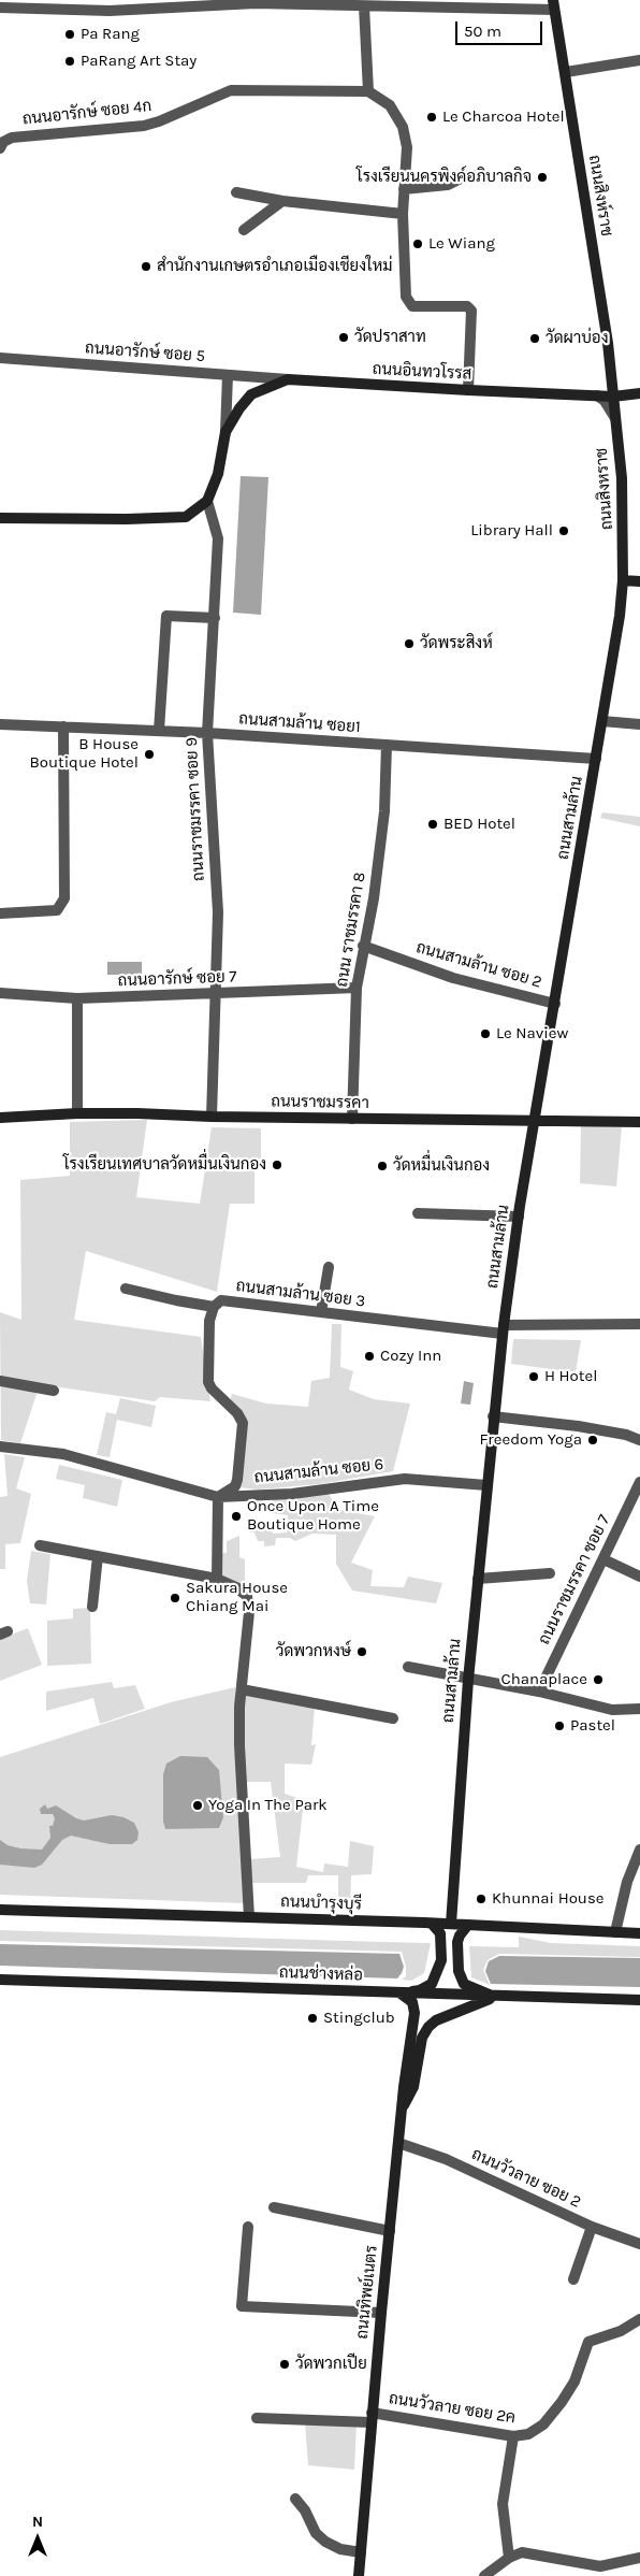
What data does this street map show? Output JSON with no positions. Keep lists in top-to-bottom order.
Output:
{
  "streets": {
    "street": [
      "ถนนอารักษ์ ซอย 4ก",
      "ถนนสิงห์ราช",
      "ถนนอารักษ์ ซอย 5",
      "ถนนอินทวโรรส",
      "ถนนสิงหราช",
      "ถนนสามล้าน ซอย1",
      "ถนนราชมรรคา ซอย 9",
      "ถนนสามล้าน",
      "ถนน ราชมรรคา 8",
      "ถนนสามล้าน ซอย 2",
      "ถนนอารักษ์ ซอย 7",
      "ถนนราชมรรคา",
      "ถนนสามล้าน ซอย 3",
      "ถนนสามล้าน ซอย 6",
      "ถนนราชมรรคา ซอย 7",
      "ถนนบำรุงบุรี",
      "ถนนช่างหล่อ",
      "ถนนวัวลาย ซอย 2",
      "ถนนทิพย์เนตร",
      "ถนนวัวลาย ซอย 2ค"
    ]
  },
  "crossings": [
    ["ถนนสิงห์ราช", "ถนนอินทวโรรส"],
    ["ถนนสิงห์ราช", "ถนนสิงหราช"],
    ["ถนนอารักษ์ ซอย 5", "ถนนอินทวโรรส"],
    ["ถนนอินทวโรรส", "ถนนสิงหราช"],
    ["ถนนอินทวโรรส", "ถนนราชมรรคา ซอย 9"],
    ["ถนนสิงหราช", "ถนนสามล้าน"],
    ["ถนนสามล้าน ซอย1", "ถนนราชมรรคา ซอย 9"],
    ["ถนนสามล้าน ซอย1", "ถนนสามล้าน"],
    ["ถนนสามล้าน ซอย1", "ถนน ราชมรรคา 8"],
    ["ถนนราชมรรคา ซอย 9", "ถนนอารักษ์ ซอย 7"],
    ["ถนนราชมรรคา ซอย 9", "ถนนราชมรรคา"],
    ["ถนนสามล้าน", "ถนนสามล้าน ซอย 2"],
    ["ถนนสามล้าน", "ถนนราชมรรคา"],
    ["ถนนสามล้าน", "ถนนสามล้าน ซอย 3"],
    ["ถนนสามล้าน", "ถนนสามล้าน ซอย 6"],
    ["ถนนสามล้าน", "ถนนบำรุงบุรี"],
    ["ถนน ราชมรรคา 8", "ถนนสามล้าน ซอย 2"],
    ["ถนน ราชมรรคา 8", "ถนนอารักษ์ ซอย 7"],
    ["ถนน ราชมรรคา 8", "ถนนราชมรรคา"],
    ["ถนนสามล้าน ซอย 3", "ถนนสามล้าน ซอย 6"],
    ["ถนนช่างหล่อ", "ถนนทิพย์เนตร"],
    ["ถนนวัวลาย ซอย 2", "ถนนทิพย์เนตร"],
    ["ถนนทิพย์เนตร", "ถนนวัวลาย ซอย 2ค"]
  ],
  "places": [
    "Pa Rang",
    "PaRang Art Stay",
    "Le Charcoa Hotel",
    "โรงเรียนนครพิงค์อภิบาลกิจ",
    "Le Wiang",
    "สำนักงานเกษตรอำเภอเมืองเชียงใหม่",
    "วัดปราสาท",
    "วัดผาบ่อง",
    "Library Hall",
    "วัดพระสิงห์",
    "B House Boutique Hotel",
    "BED Hotel",
    "Le Naview",
    "โรงเรียนเทศบาลวัดหมื่นเงินกอง",
    "วัดหมื่นเงินกอง",
    "Cozy Inn",
    "H Hotel",
    "Freedom Yoga",
    "Once Upon A Time Boutique Home",
    "Sakura House Chiang Mai",
    "วัดพวกหงษ์",
    "Chanaplace",
    "Pastel",
    "Yoga In The Park",
    "Khunnai House",
    "Stingclub",
    "วัดพวกเปีย"
  ],
  "scale_bar": "50 m",
  "north": "top"
}
